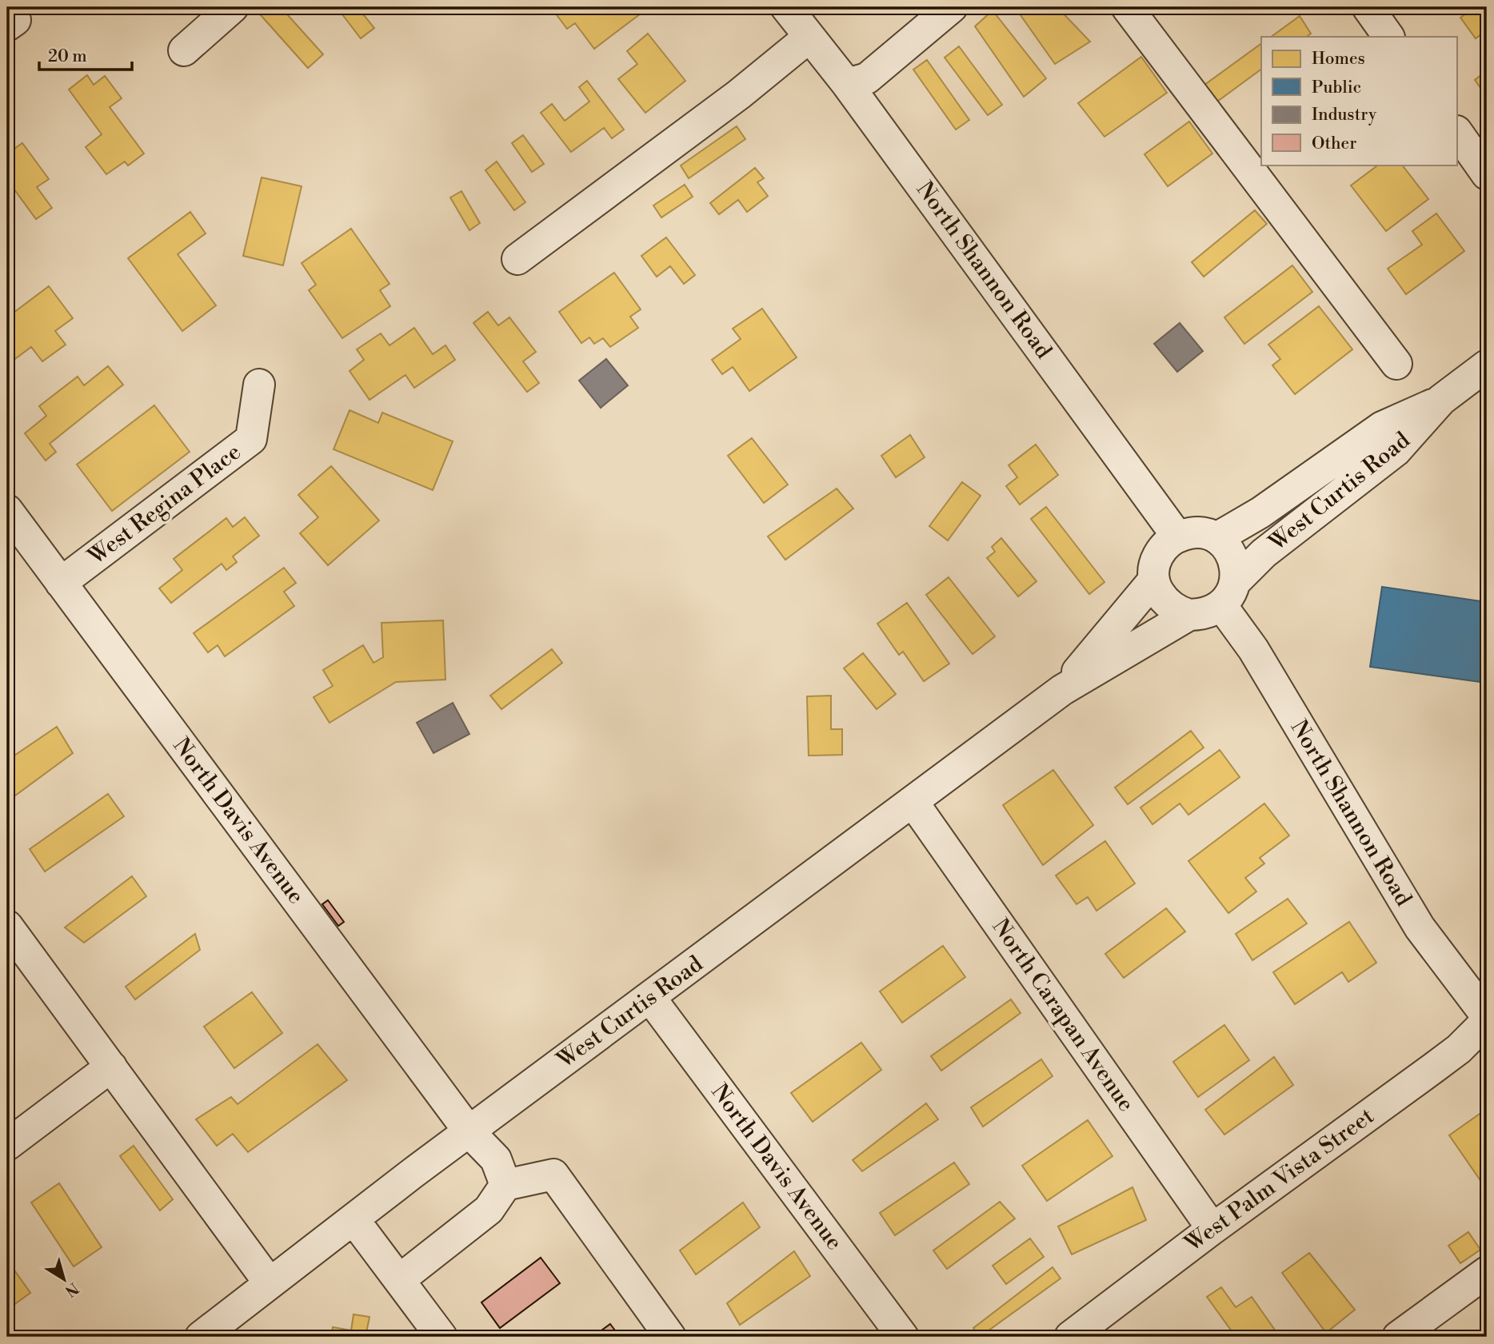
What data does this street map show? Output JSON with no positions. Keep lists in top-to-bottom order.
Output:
{
  "streets": {
    "street": [
      "North Shannon Road",
      "West Curtis Road",
      "West Regina Place",
      "North Davis Avenue",
      "North Carapan Avenue",
      "West Palm Vista Street"
    ]
  },
  "crossings": [
    ["North Shannon Road", "West Curtis Road"],
    ["West Curtis Road", "North Davis Avenue"],
    ["West Curtis Road", "North Carapan Avenue"],
    ["West Regina Place", "North Davis Avenue"],
    ["North Carapan Avenue", "West Palm Vista Street"]
  ],
  "legend": [
    "Homes",
    "Public",
    "Industry",
    "Other"
  ],
  "scale_bar": "20 m",
  "north": "bottom right"
}
